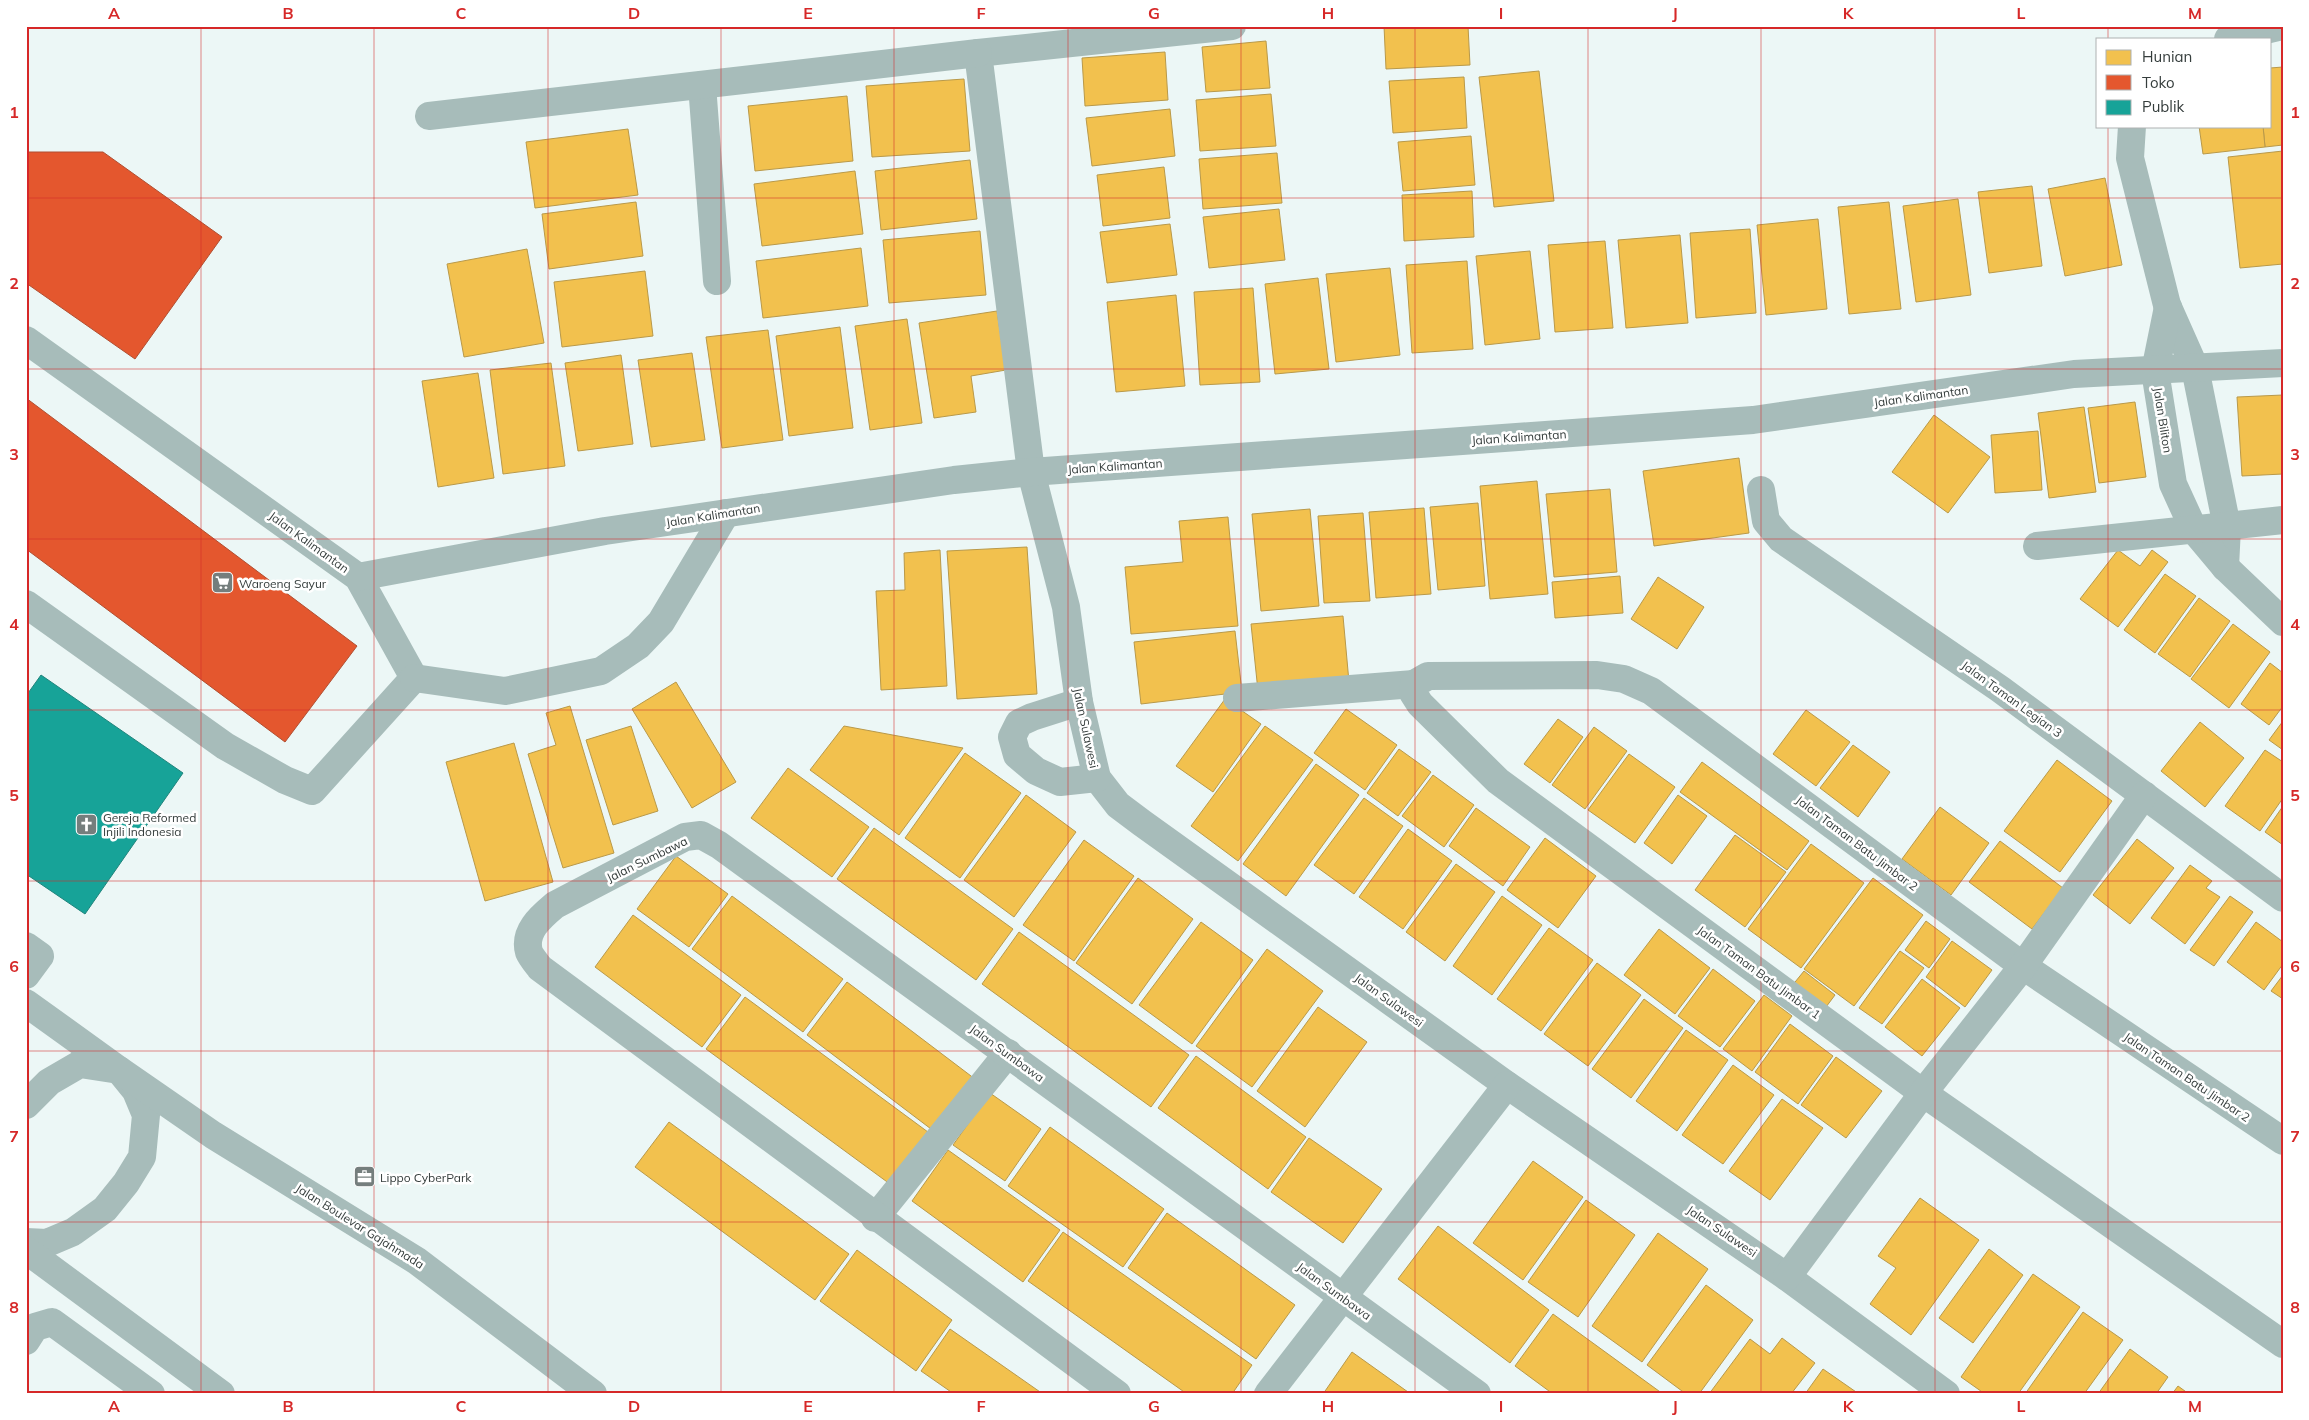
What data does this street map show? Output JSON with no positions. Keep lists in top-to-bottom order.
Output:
{
  "streets": {
    "street": [
      "Jalan Kalimantan",
      "Jalan Biliton",
      "Jalan Taman Legian 3",
      "Jalan Sulawesi",
      "Jalan Taman Batu Jimbar 2",
      "Jalan Sumbawa",
      "Jalan Taman Batu Jimbar 1",
      "Jalan Boulevar Gajahmada"
    ]
  },
  "crossings": [
    ["Jalan Kalimantan", "Jalan Biliton"],
    ["Jalan Kalimantan", "Jalan Sulawesi"],
    ["Jalan Taman Batu Jimbar 2", "Jalan Taman Batu Jimbar 1"]
  ],
  "places": {
    "supermarket": ["Waroeng Sayur"],
    "church": ["Gereja Reformed Injili Indonesia"],
    "office": ["Lippo CyberPark"]
  },
  "legend": ["Hunian", "Toko", "Publik"],
  "grid": {
    "columns": [
      "A",
      "B",
      "C",
      "D",
      "E",
      "F",
      "G",
      "H",
      "I",
      "J",
      "K",
      "L",
      "M"
    ],
    "rows": [
      "1",
      "2",
      "3",
      "4",
      "5",
      "6",
      "7",
      "8"
    ]
  }
}
